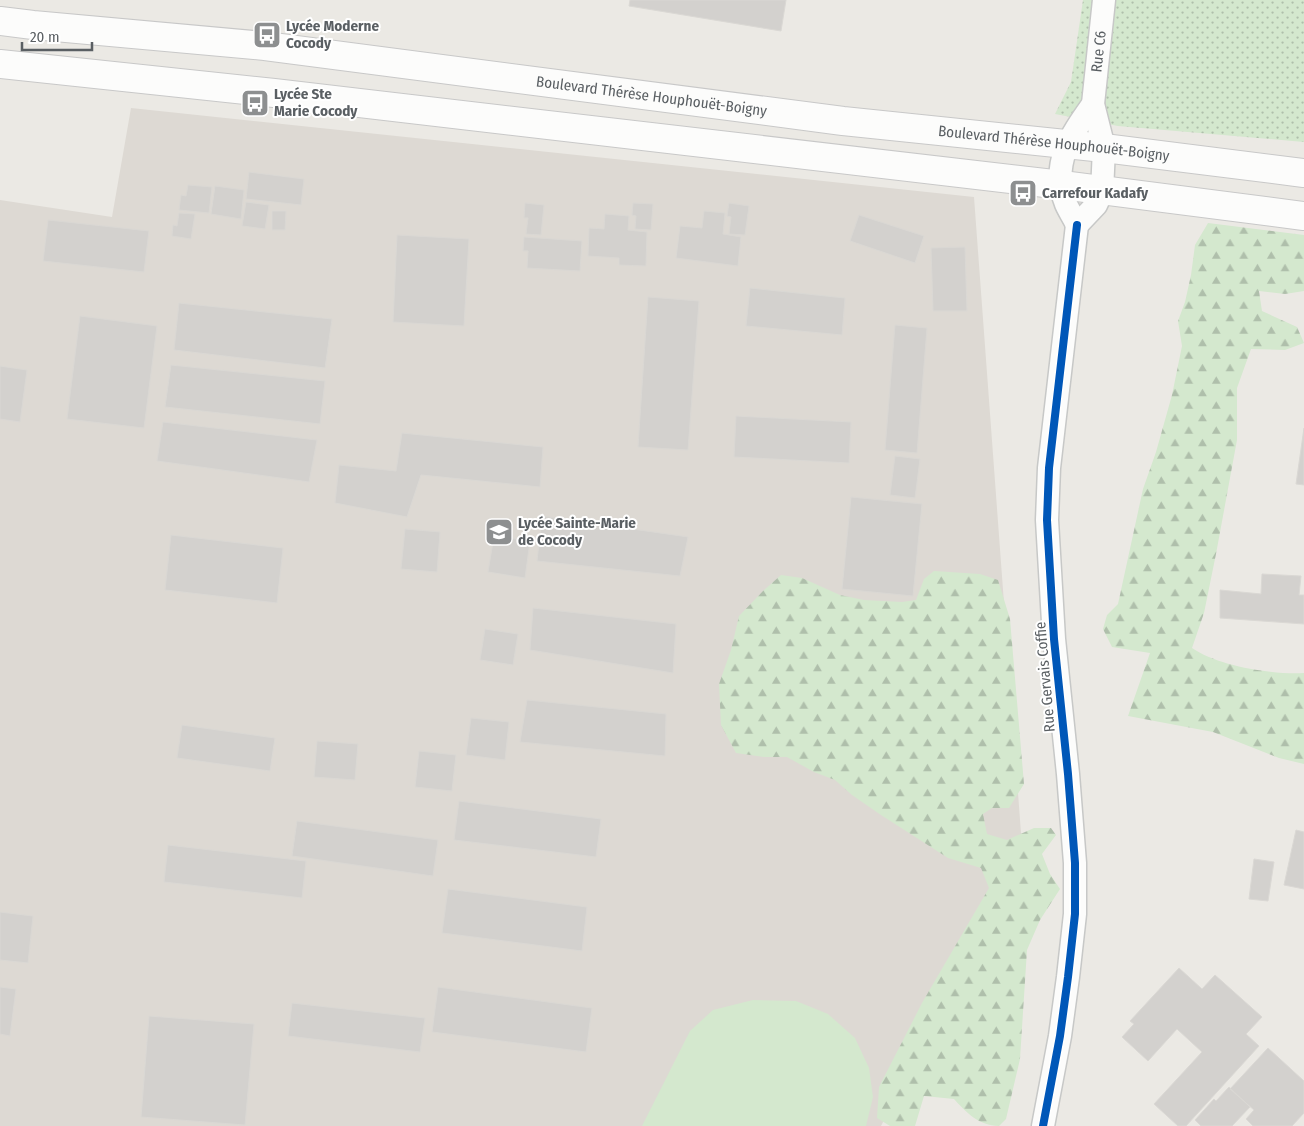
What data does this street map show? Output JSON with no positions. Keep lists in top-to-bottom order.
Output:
{
  "streets": {
    "main road": ["Boulevard Thérèse Houphouët-Boigny"],
    "street": ["Rue C6", "Rue Gervais Coffie"]
  },
  "crossings": [
    ["Rue C6", "Boulevard Thérèse Houphouët-Boigny"]
  ],
  "places": {
    "bus stop": ["Lycée Moderne Cocody", "Lycée Ste Marie Cocody", "Carrefour Kadafy"],
    "school or university": ["Lycée Sainte-Marie de Cocody"]
  },
  "scale_bar": "20 m"
}
